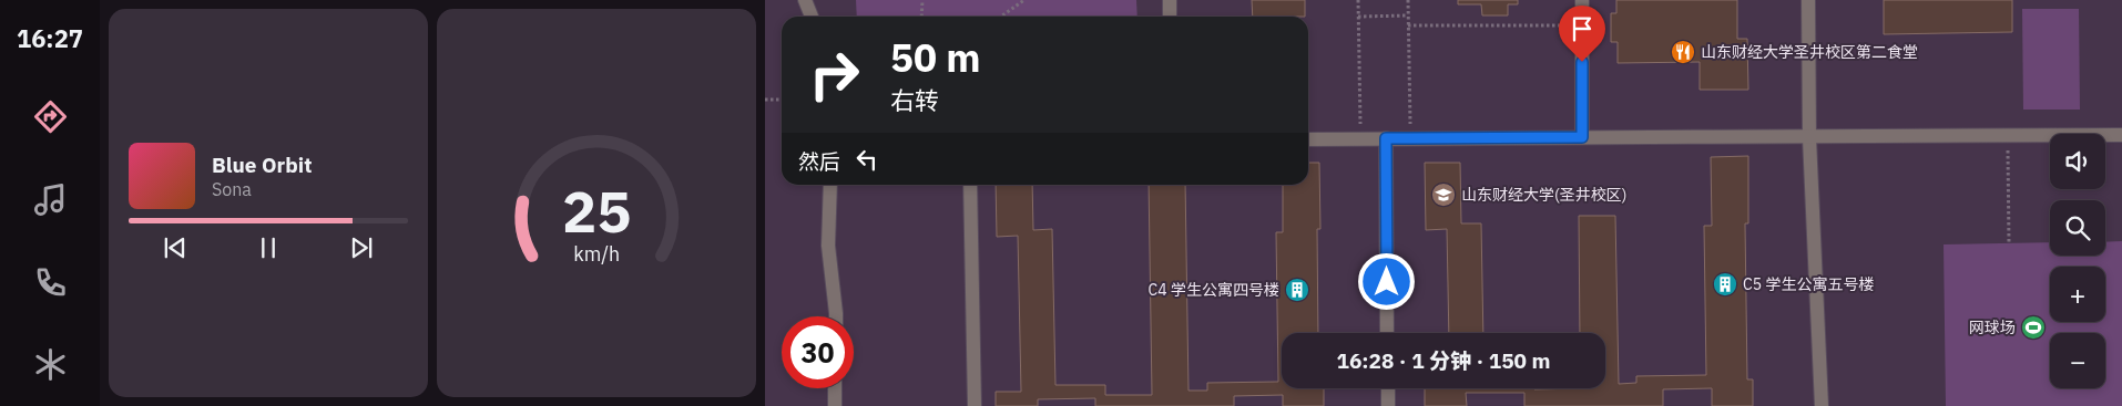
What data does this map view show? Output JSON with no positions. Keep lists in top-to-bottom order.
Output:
{
  "places": {
    "restaurant": ["山东财经大学圣井校区第二食堂"],
    "school or university": ["山东财经大学(圣井校区)"],
    "building": ["C5 学生公寓五号楼", "C4 学生公寓四号楼"],
    "sports": ["网球场"]
  },
  "page": {
    "tabs": "16:27",
    "turn": ["50 m", "右转"],
    "then": "然后",
    "map_buttons": ["+", "−"],
    "song": ["Blue Orbit", "Sona"],
    "limit": "30",
    "trip": "16:28 · 1 分钟 · 150 m",
    "gauge": ["25", "km/h"]
  }
}
